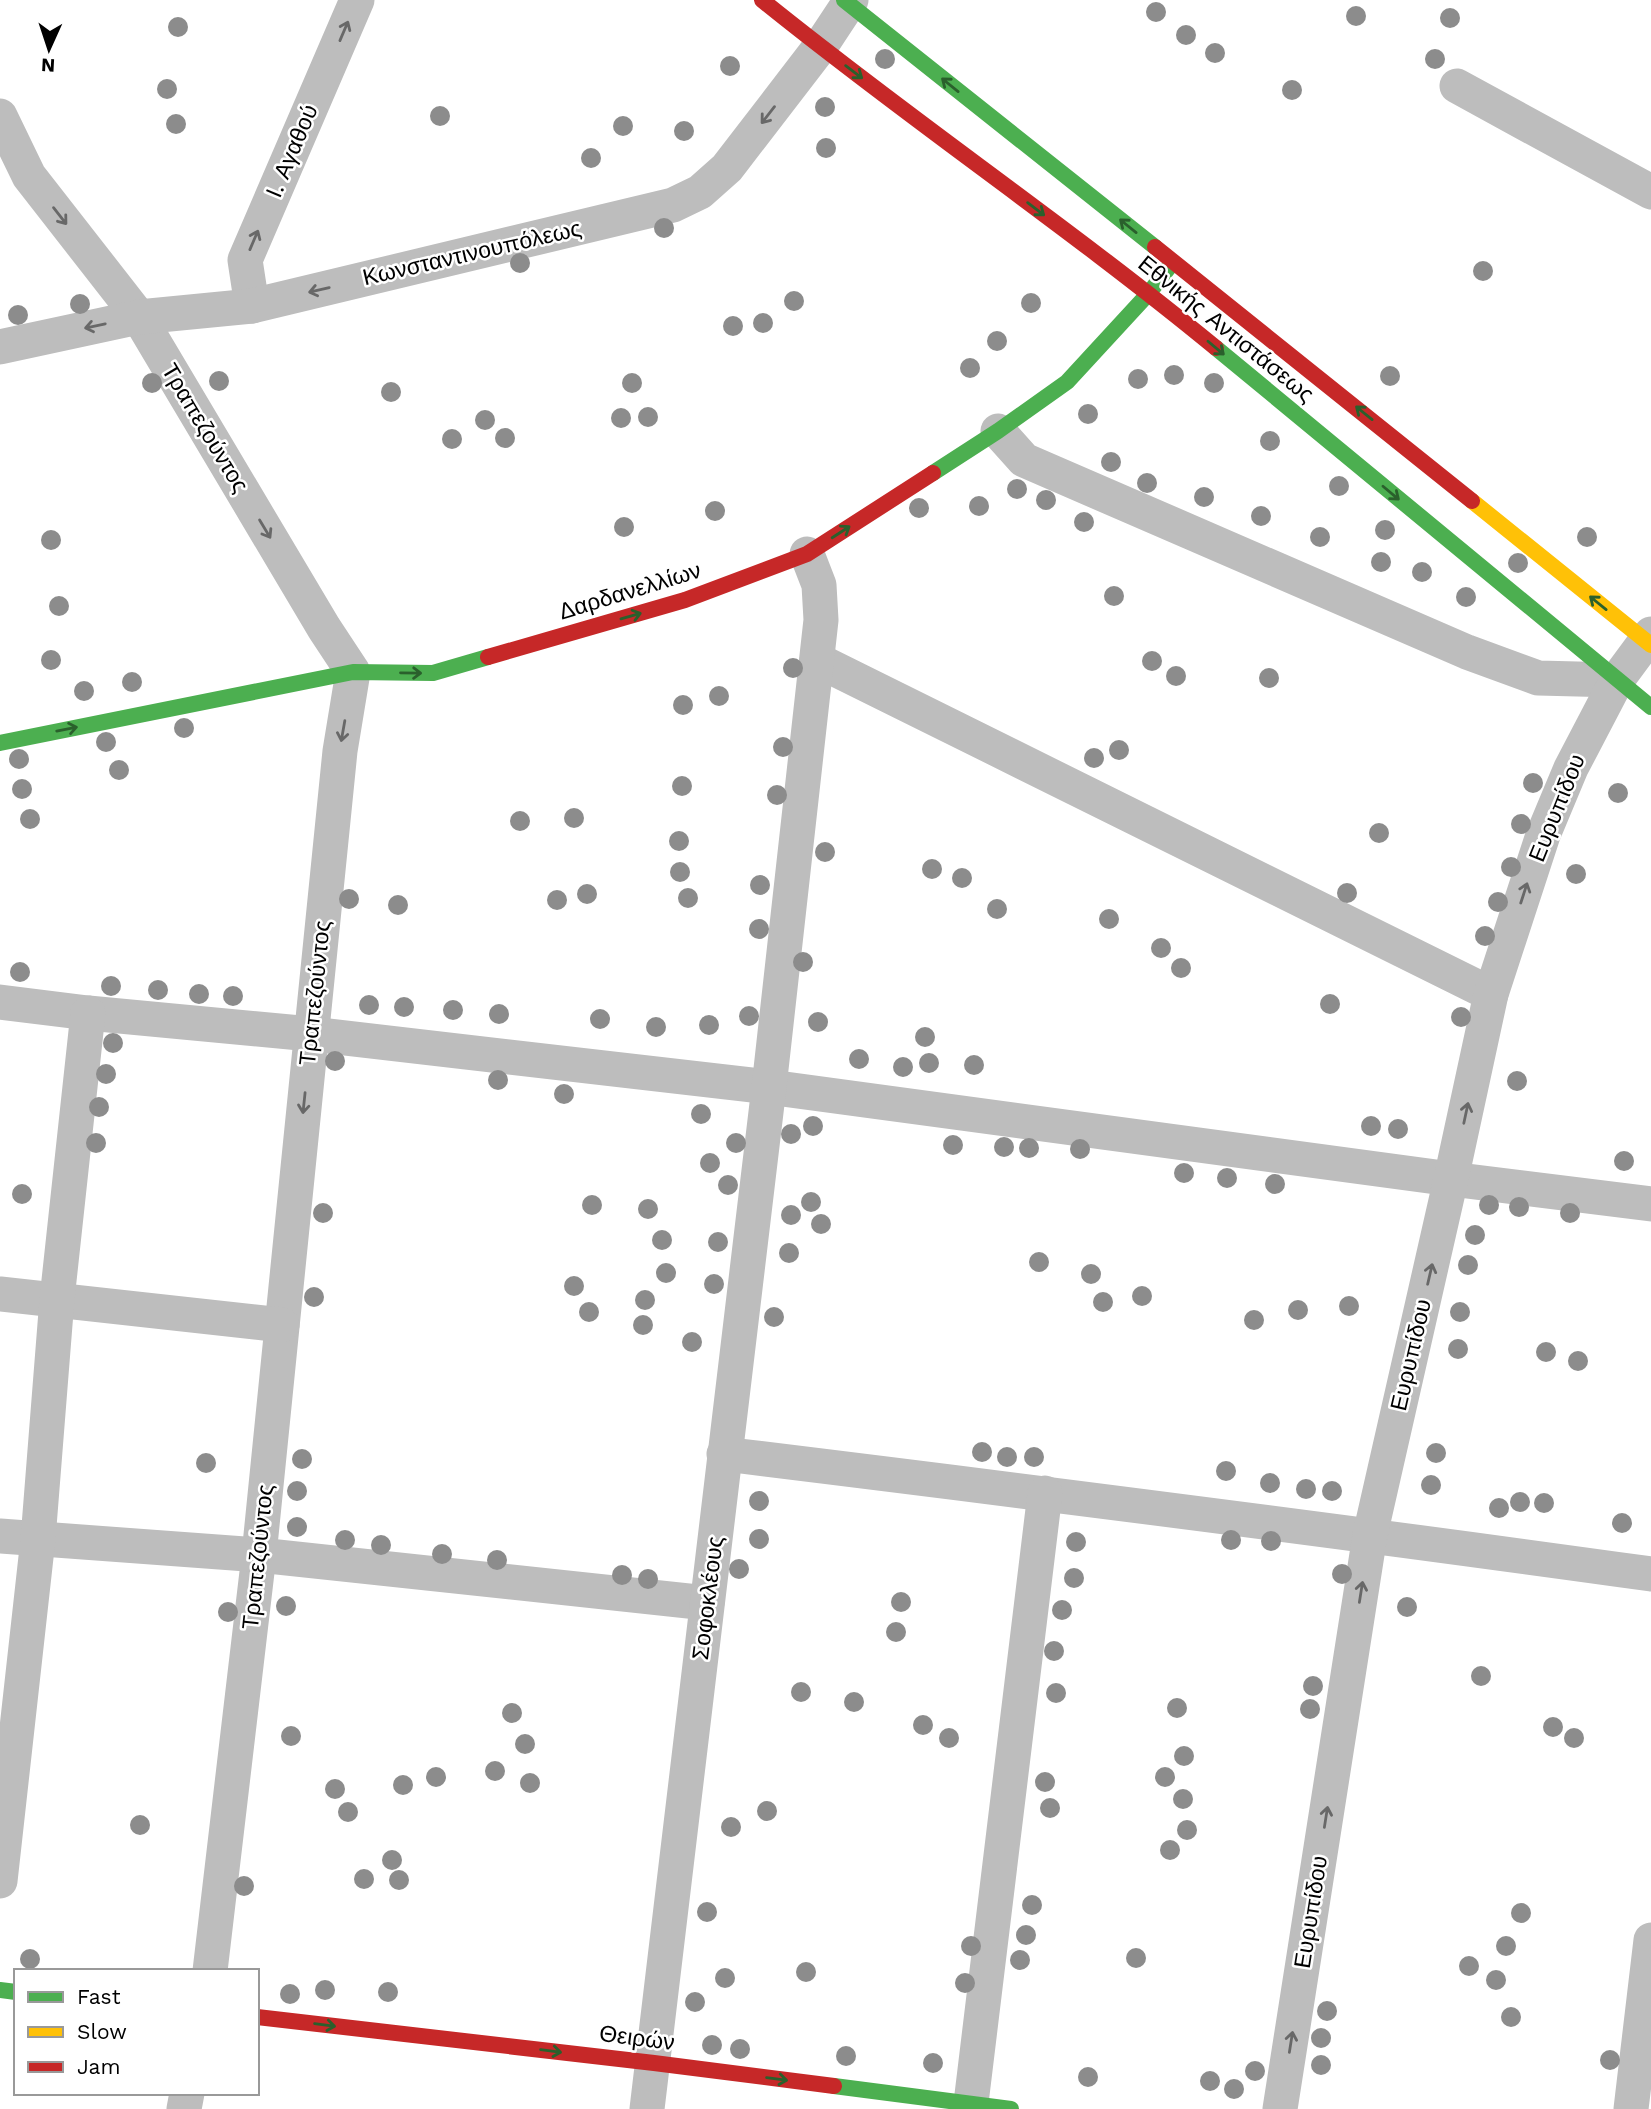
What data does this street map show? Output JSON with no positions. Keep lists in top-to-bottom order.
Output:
{
  "streets": {
    "street": [
      "Ι. Αγαθού",
      "Κωνσταντινουπόλεως",
      "Εθνικής Αντιστάσεως",
      "Τραπεζούντος",
      "Δαρδανελλίων",
      "Ευρυπίδου",
      "Σοφοκλέους",
      "Θειρών"
    ]
  },
  "crossings": [
    ["Ι. Αγαθού", "Κωνσταντινουπόλεως"],
    ["Κωνσταντινουπόλεως", "Εθνικής Αντιστάσεως"],
    ["Κωνσταντινουπόλεως", "Τραπεζούντος"],
    ["Εθνικής Αντιστάσεως", "Δαρδανελλίων"],
    ["Εθνικής Αντιστάσεως", "Ευρυπίδου"],
    ["Τραπεζούντος", "Δαρδανελλίων"],
    ["Δαρδανελλίων", "Σοφοκλέους"],
    ["Σοφοκλέους", "Θειρών"]
  ],
  "one_way": [
    "Ι. Αγαθού",
    "Κωνσταντινουπόλεως",
    "Τραπεζούντος",
    "Δαρδανελλίων",
    "Ευρυπίδου",
    "Θειρών"
  ],
  "legend": ["Fast", "Slow", "Jam"],
  "north": "bottom"
}
